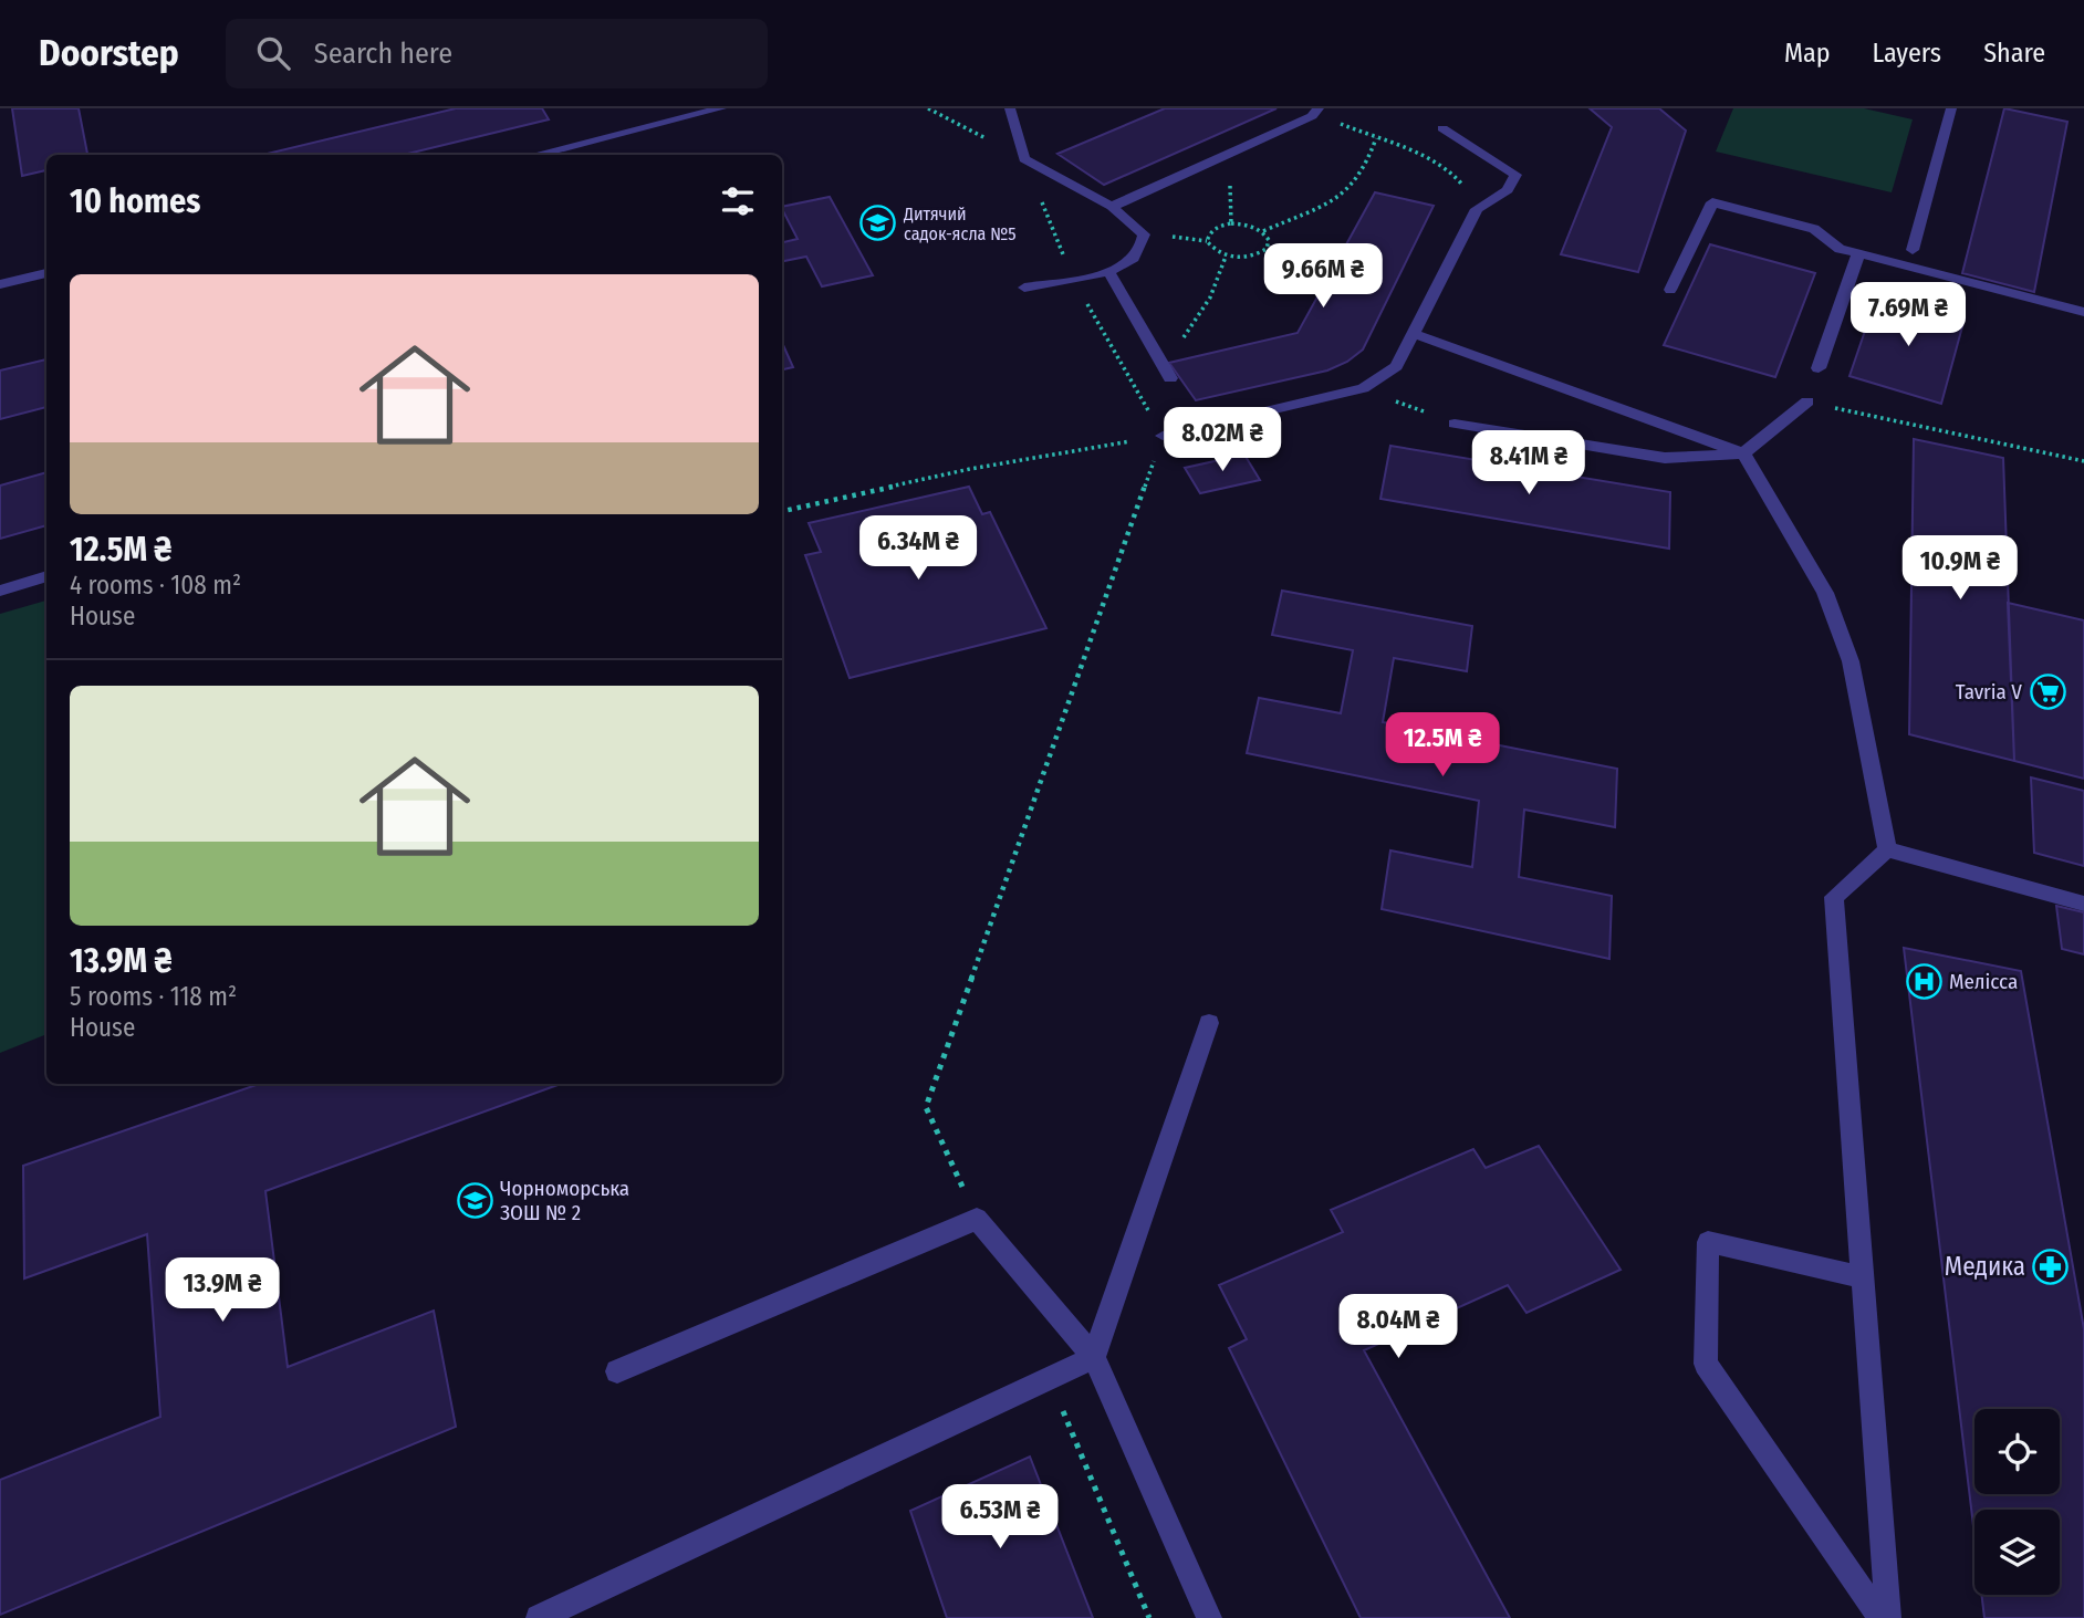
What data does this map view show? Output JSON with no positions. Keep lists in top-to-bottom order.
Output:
{
  "places": {
    "school or university": ["Дитячий садок-ясла №5", "Чорноморська ЗОШ № 2"],
    "supermarket": ["Tavria V"],
    "hospital": ["Мелісса"],
    "pharmacy": ["Медика"]
  },
  "page": {
    "header": "Doorstep",
    "search": "Search here",
    "nav": ["Map", "Layers", "Share"],
    "heading": "10 homes",
    "price": [
      "9.66M ₴",
      "7.69M ₴",
      "8.02M ₴",
      "8.41M ₴",
      "6.34M ₴",
      "10.9M ₴",
      "12.5M ₴",
      "13.9M ₴",
      "8.04M ₴",
      "6.53M ₴"
    ],
    "list": [
      {
        "name": "12.5M ₴",
        "note": "4 rooms · 108 m² · House"
      },
      {
        "name": "13.9M ₴",
        "note": "5 rooms · 118 m² · House"
      }
    ]
  }
}
